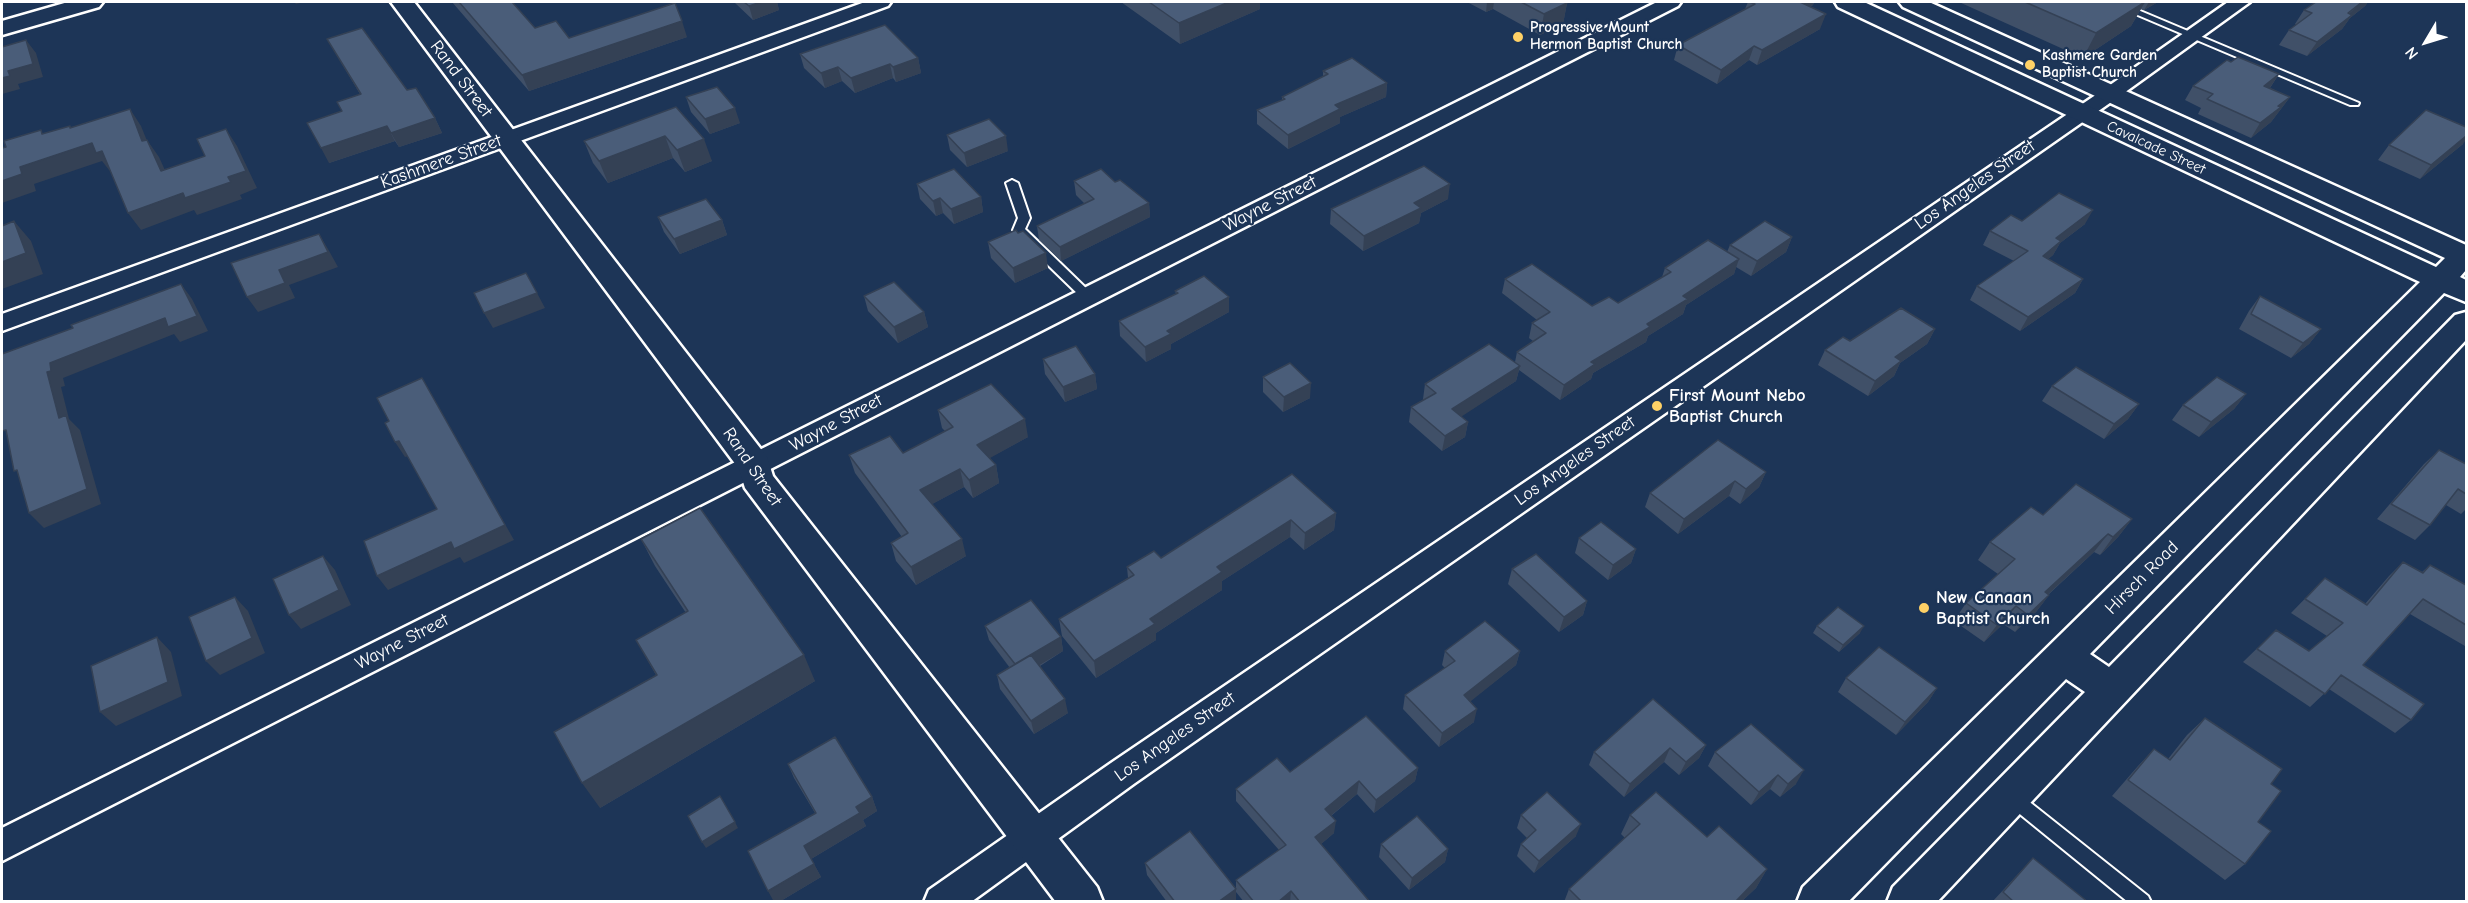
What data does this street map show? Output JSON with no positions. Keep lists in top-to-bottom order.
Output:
{
  "streets": {
    "main road": ["Rand Street", "Cavalcade Street", "Hirsch Road"],
    "street": ["Kashmere Street", "Los Angeles Street", "Wayne Street"]
  },
  "crossings": [
    ["Rand Street", "Kashmere Street"],
    ["Rand Street", "Los Angeles Street"],
    ["Rand Street", "Wayne Street"],
    ["Cavalcade Street", "Los Angeles Street"],
    ["Cavalcade Street", "Hirsch Road"]
  ],
  "places": [
    "Progressive Mount Hermon Baptist Church",
    "Kashmere Garden Baptist Church",
    "First Mount Nebo Baptist Church",
    "New Canaan Baptist Church"
  ],
  "north": "bottom left"
}
